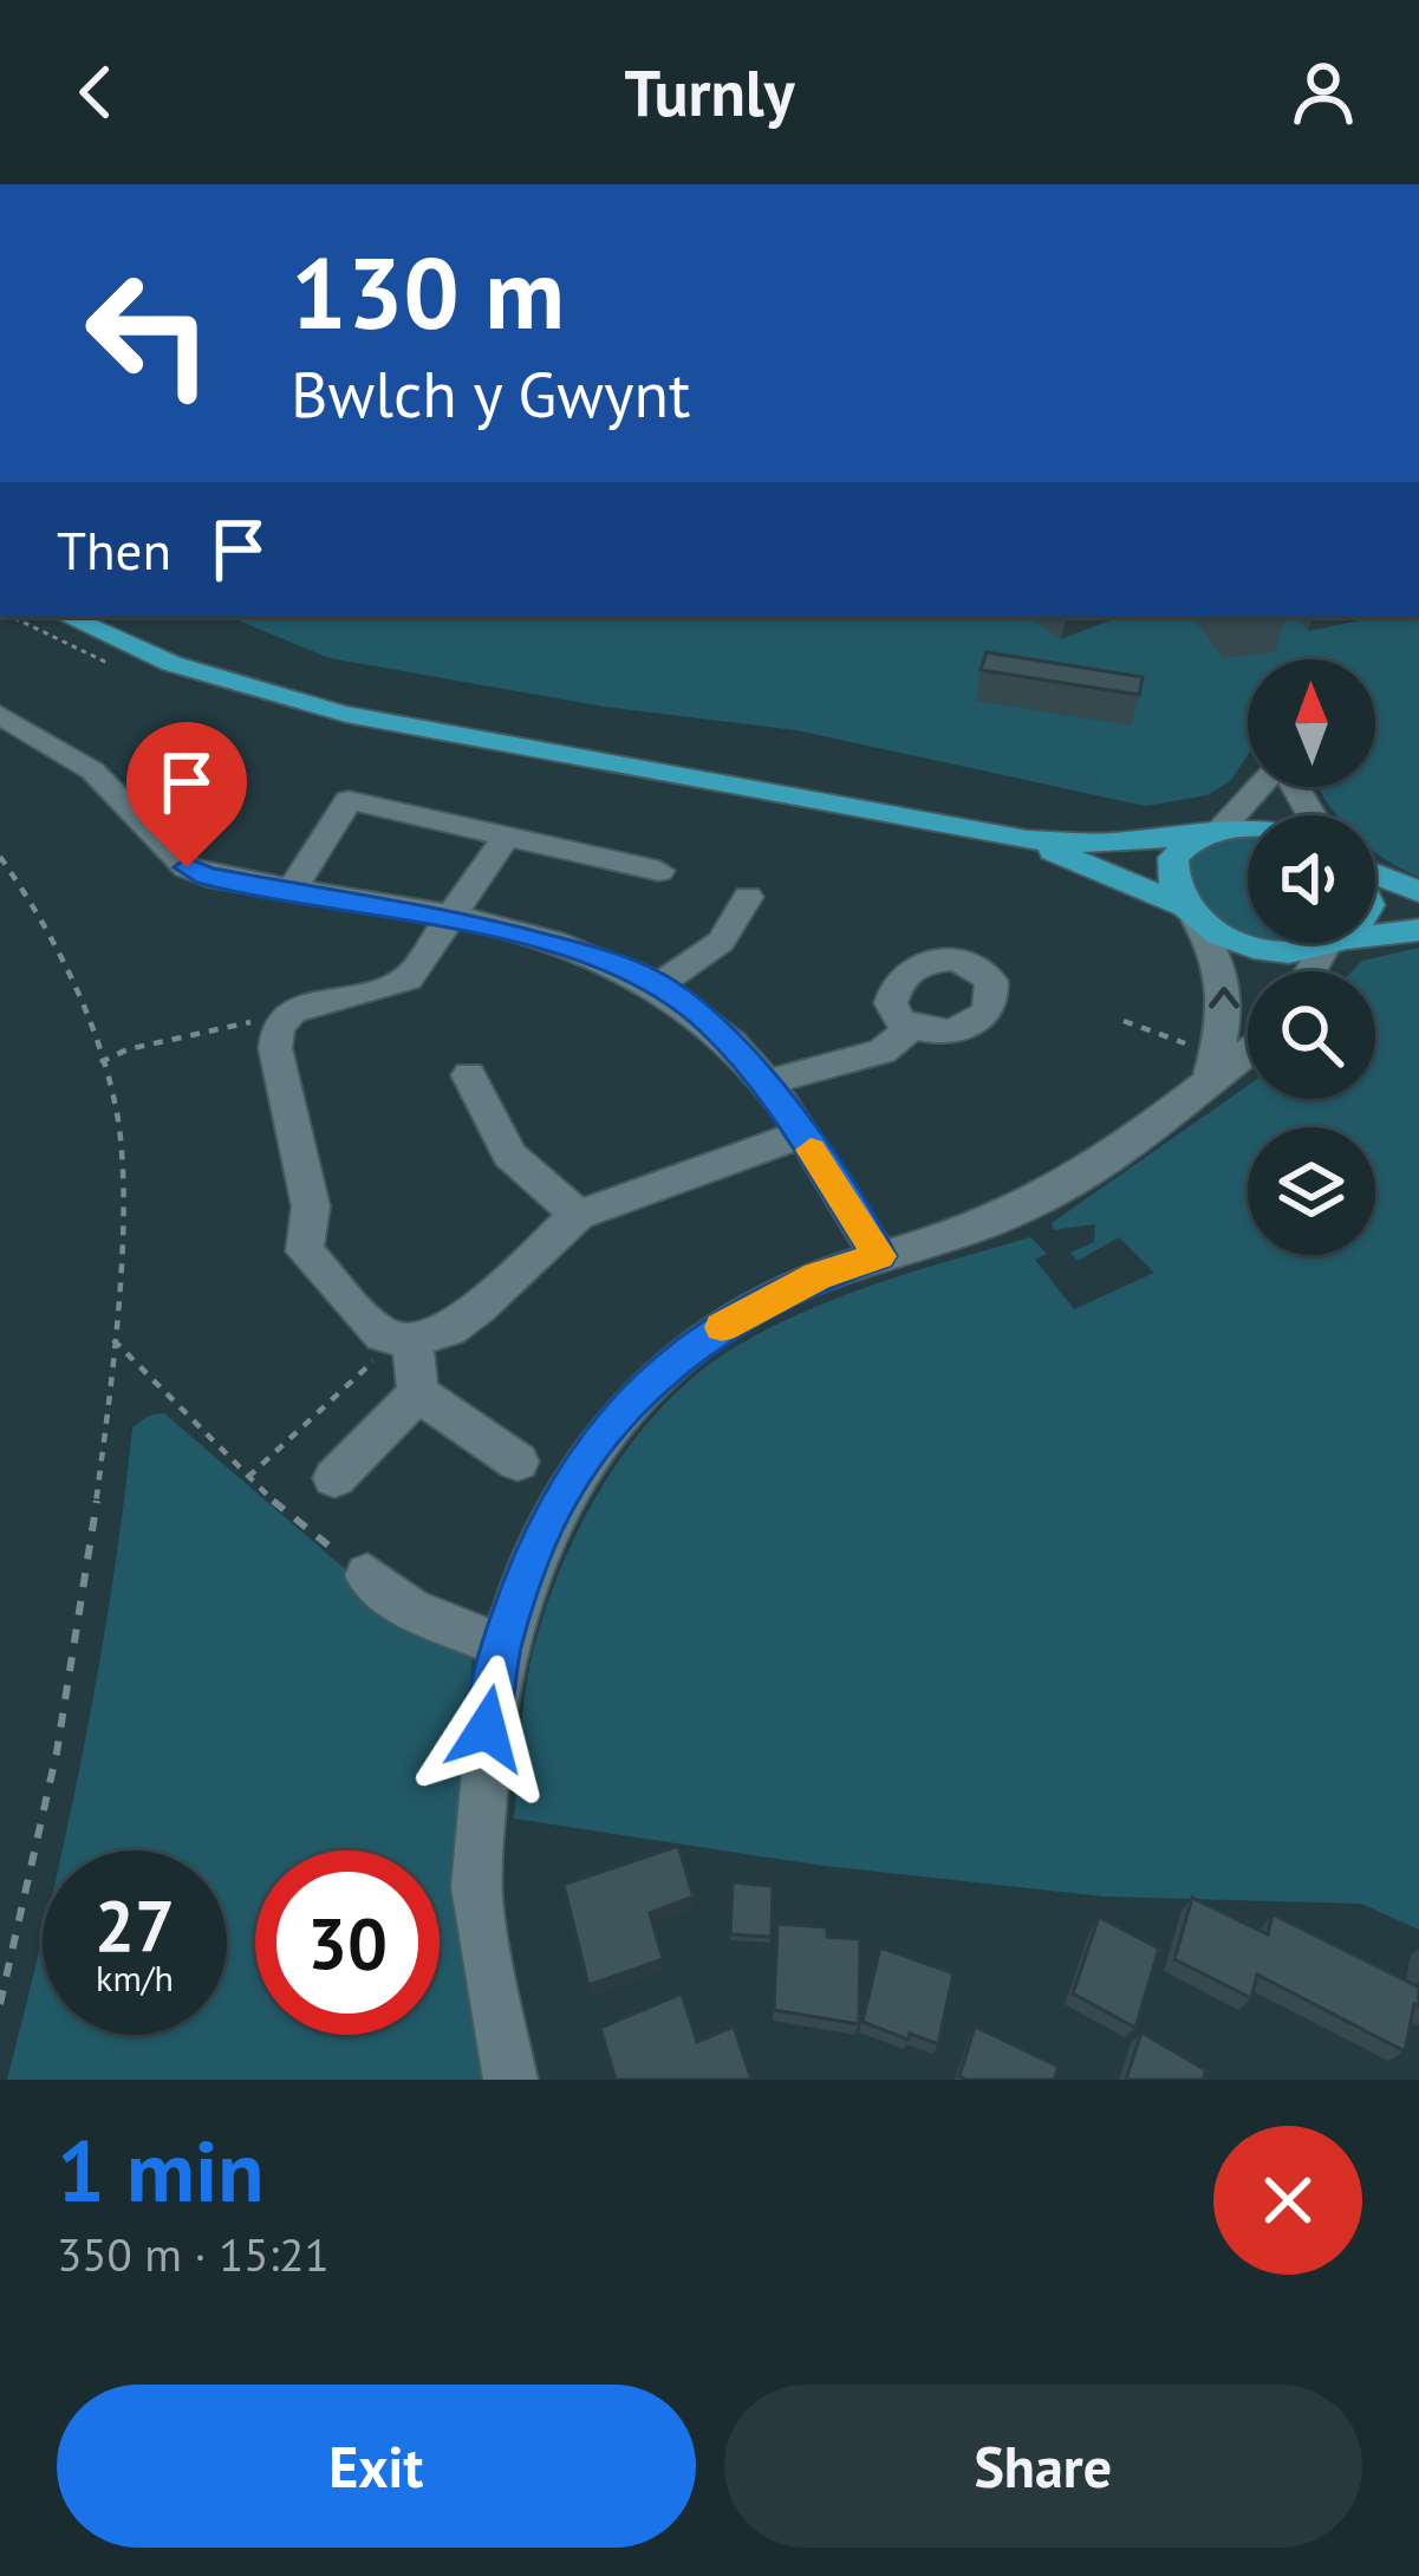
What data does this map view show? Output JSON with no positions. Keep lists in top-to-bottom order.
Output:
{
  "north": "top",
  "page": {
    "header": "Turnly",
    "turn": ["130 m", "Bwlch y Gwynt"],
    "then": "Then",
    "speed": "27 km/h",
    "limit": "30",
    "heading": ["1 min", "350 m · 15:21"],
    "buttons": ["Exit", "Share"]
  }
}
